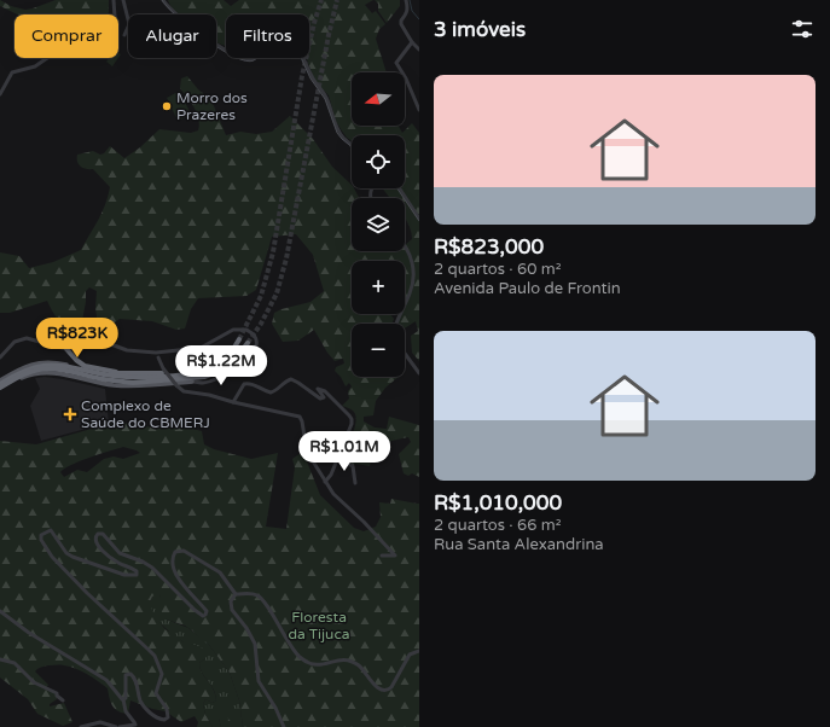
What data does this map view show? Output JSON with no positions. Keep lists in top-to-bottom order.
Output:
{
  "parks": ["Floresta da Tijuca"],
  "places": {
    "other": ["Morro dos Prazeres"],
    "health": ["Complexo de Saúde do CBMERJ"]
  },
  "north": "left",
  "page": {
    "heading": "3 imóveis",
    "chip": ["Comprar", "Alugar", "Filtros"],
    "list": [
      {
        "name": "R$823,000",
        "note": "2 quartos · 60 m² · Avenida Paulo de Frontin"
      },
      {
        "name": "R$1,010,000",
        "note": "2 quartos · 66 m² · Rua Santa Alexandrina"
      }
    ],
    "map_buttons": ["+", "−"],
    "price": ["R$823K", "R$1.22M", "R$1.01M"]
  }
}
